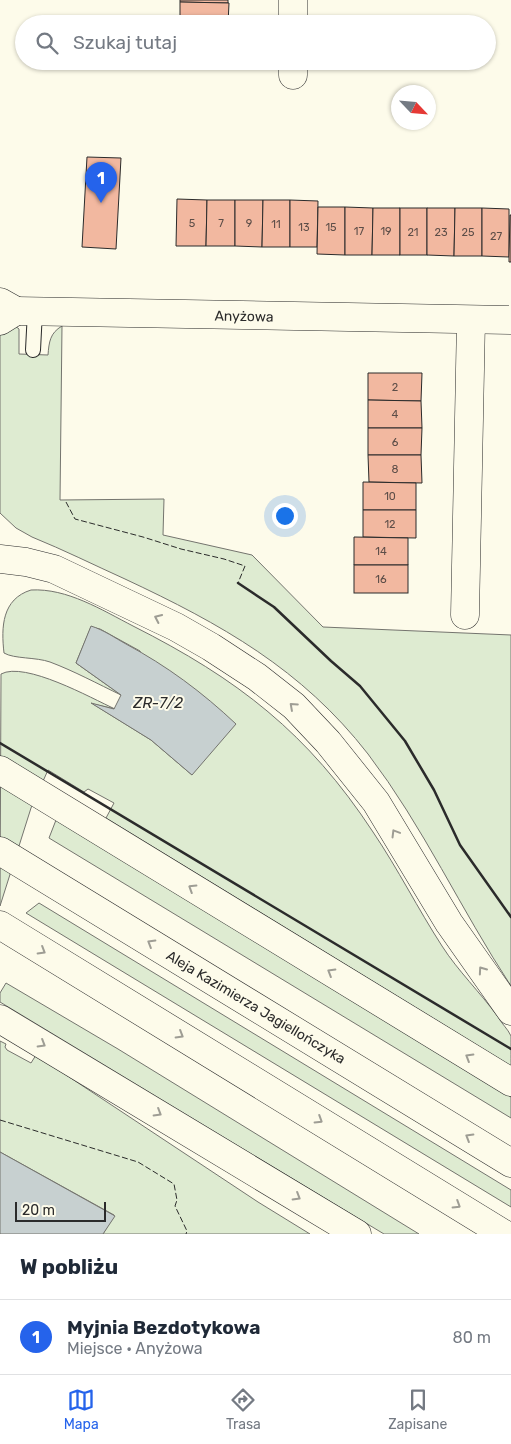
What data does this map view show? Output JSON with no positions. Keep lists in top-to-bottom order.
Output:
{
  "streets": {
    "main road": ["Anyżowa", "Aleja Kazimierza Jagiellończyka"]
  },
  "water": ["ZR-7/2"],
  "house_numbers": [
    "5",
    "7",
    "9",
    "11",
    "13",
    "15",
    "17",
    "19",
    "21",
    "23",
    "25",
    "27",
    "2",
    "4",
    "6",
    "8",
    "10",
    "12",
    "14",
    "16"
  ],
  "scale_bar": "20 m",
  "north": "bottom right",
  "page": {
    "search": "Szukaj tutaj",
    "pins": "1",
    "scale": "20 m",
    "heading": "W pobliżu",
    "list": [
      {
        "mark": "1",
        "name": "Myjnia Bezdotykowa",
        "note": "Miejsce · Anyżowa",
        "value": "80 m"
      }
    ],
    "nav": ["Mapa", "Trasa", "Zapisane"]
  }
}
